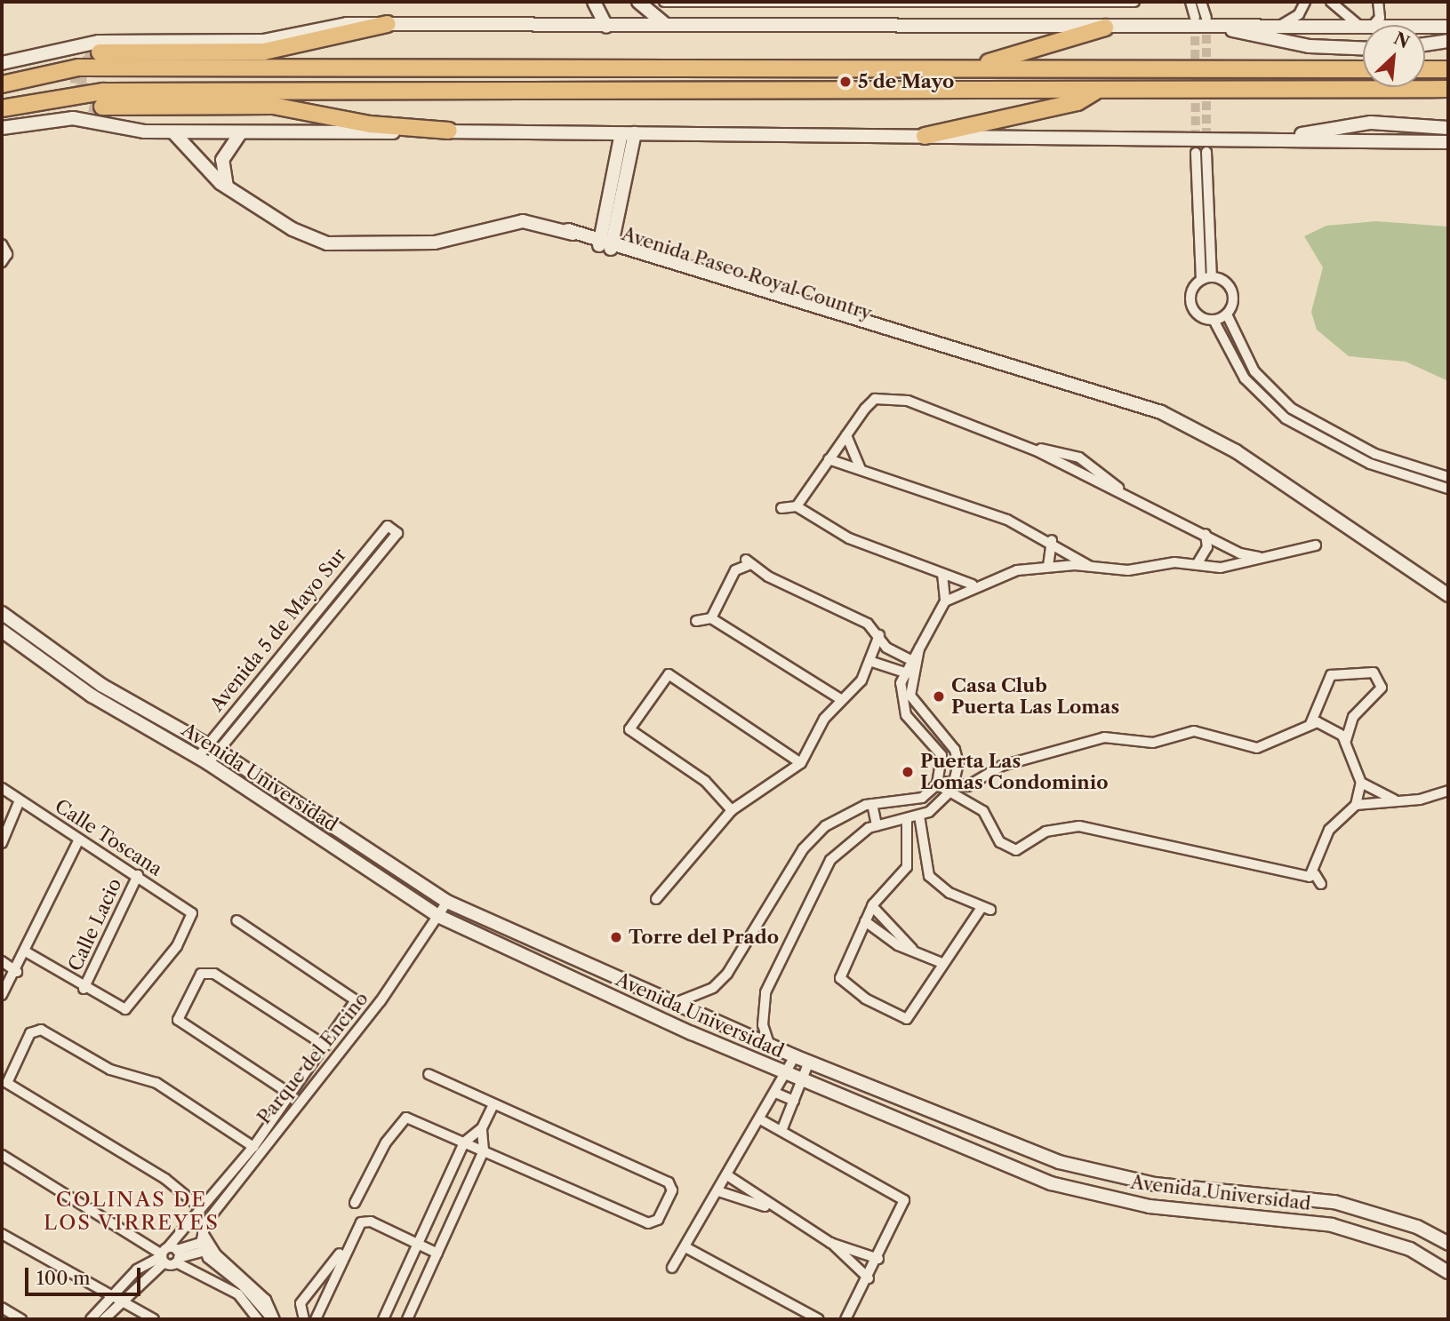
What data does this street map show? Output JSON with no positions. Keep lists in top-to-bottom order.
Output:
{
  "streets": {
    "main road": ["Avenida Paseo Royal Country", "Avenida Universidad"],
    "street": [
      "Avenida 5 de Mayo Sur",
      "Calle Toscana",
      "Calle Lacio",
      "Parque del Encino"
    ]
  },
  "crossings": [
    ["Avenida 5 de Mayo Sur", "Avenida Universidad"],
    ["Avenida Universidad", "Parque del Encino"],
    ["Calle Toscana", "Calle Lacio"]
  ],
  "districts": ["COLINAS DE LOS VIRREYES"],
  "places": [
    "5 de Mayo",
    "Casa Club Puerta Las Lomas",
    "Puerta Las Lomas Condominio",
    "Torre del Prado"
  ],
  "scale_bar": "100 m",
  "north": "top right"
}
